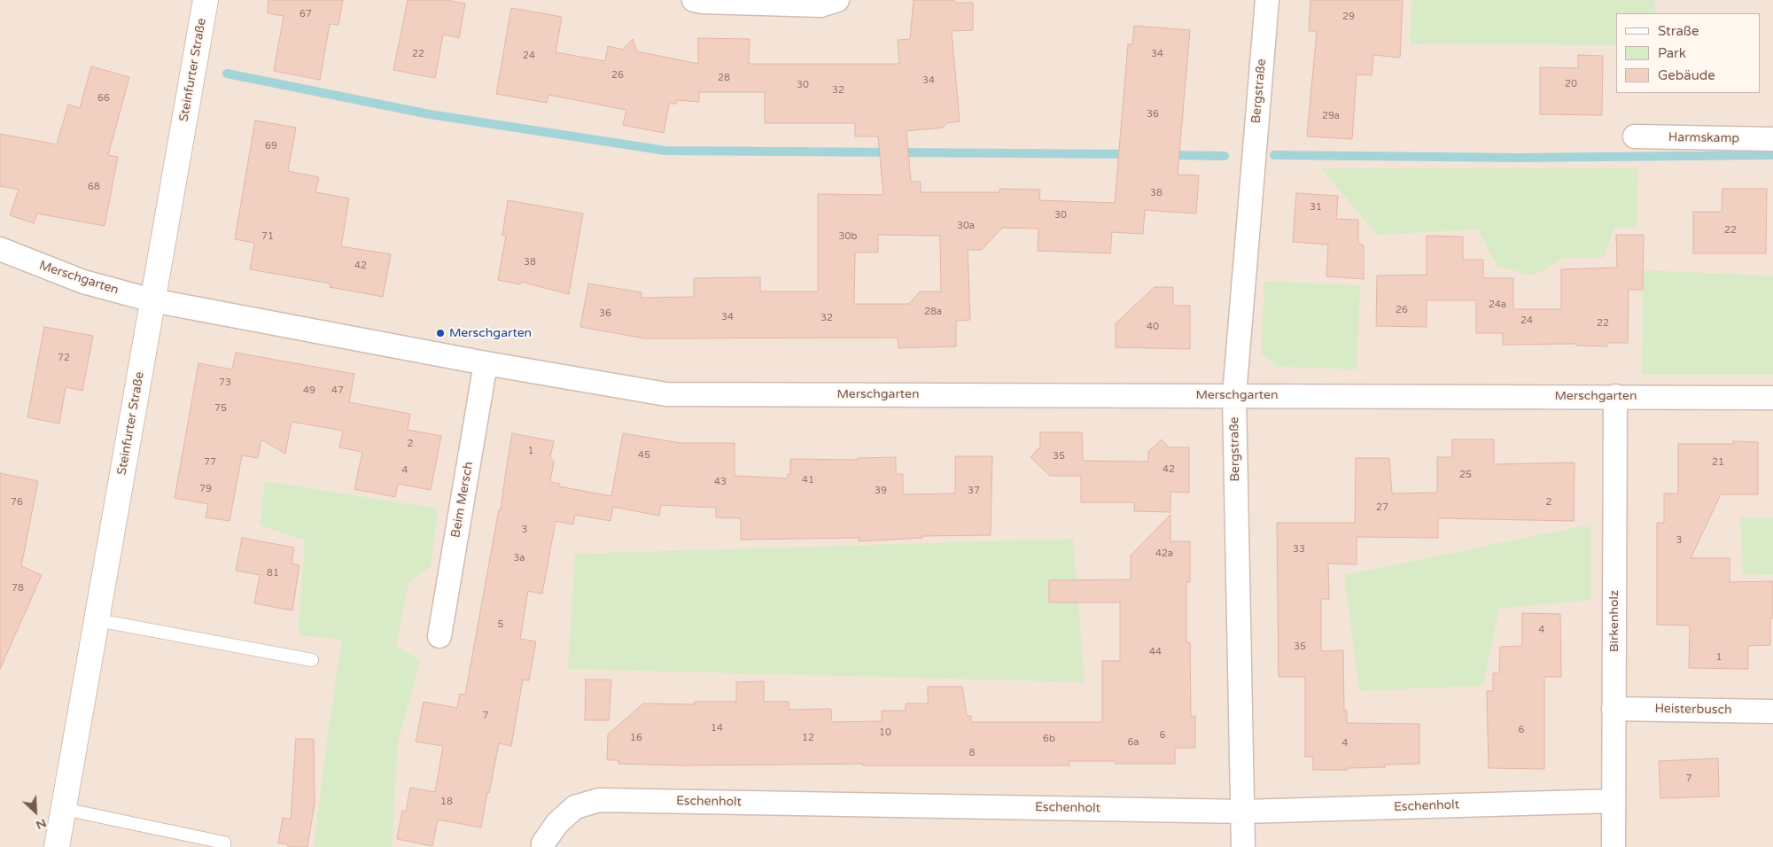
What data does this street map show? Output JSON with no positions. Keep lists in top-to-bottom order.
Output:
{
  "streets": {
    "main road": ["Steinfurter Straße"],
    "street": [
      "Bergstraße",
      "Harmskamp",
      "Merschgarten",
      "Beim Mersch",
      "Birkenholz",
      "Heisterbusch",
      "Eschenholt"
    ]
  },
  "crossings": [
    ["Steinfurter Straße", "Merschgarten"],
    ["Bergstraße", "Merschgarten"],
    ["Bergstraße", "Eschenholt"],
    ["Merschgarten", "Beim Mersch"],
    ["Merschgarten", "Birkenholz"],
    ["Birkenholz", "Heisterbusch"],
    ["Birkenholz", "Eschenholt"]
  ],
  "places": ["Merschgarten"],
  "house_numbers": [
    "67",
    "29",
    "22",
    "34",
    "24",
    "26",
    "28",
    "34",
    "20",
    "30",
    "32",
    "66",
    "36",
    "29a",
    "69",
    "68",
    "38",
    "31",
    "30",
    "30a",
    "22",
    "71",
    "30b",
    "38",
    "42",
    "24a",
    "26",
    "28a",
    "36",
    "34",
    "32",
    "24",
    "22",
    "40",
    "72",
    "73",
    "49",
    "47",
    "75",
    "2",
    "1",
    "45",
    "35",
    "77",
    "21",
    "42",
    "4",
    "25",
    "41",
    "43",
    "79",
    "39",
    "37",
    "76",
    "2",
    "27",
    "3",
    "3",
    "33",
    "42a",
    "3a",
    "81",
    "78",
    "5",
    "4",
    "35",
    "44",
    "1",
    "7",
    "14",
    "6",
    "10",
    "6",
    "16",
    "12",
    "6b",
    "6a",
    "4",
    "8",
    "7",
    "18"
  ],
  "legend": ["Straße", "Park", "Gebäude"],
  "north": "bottom right"
}
